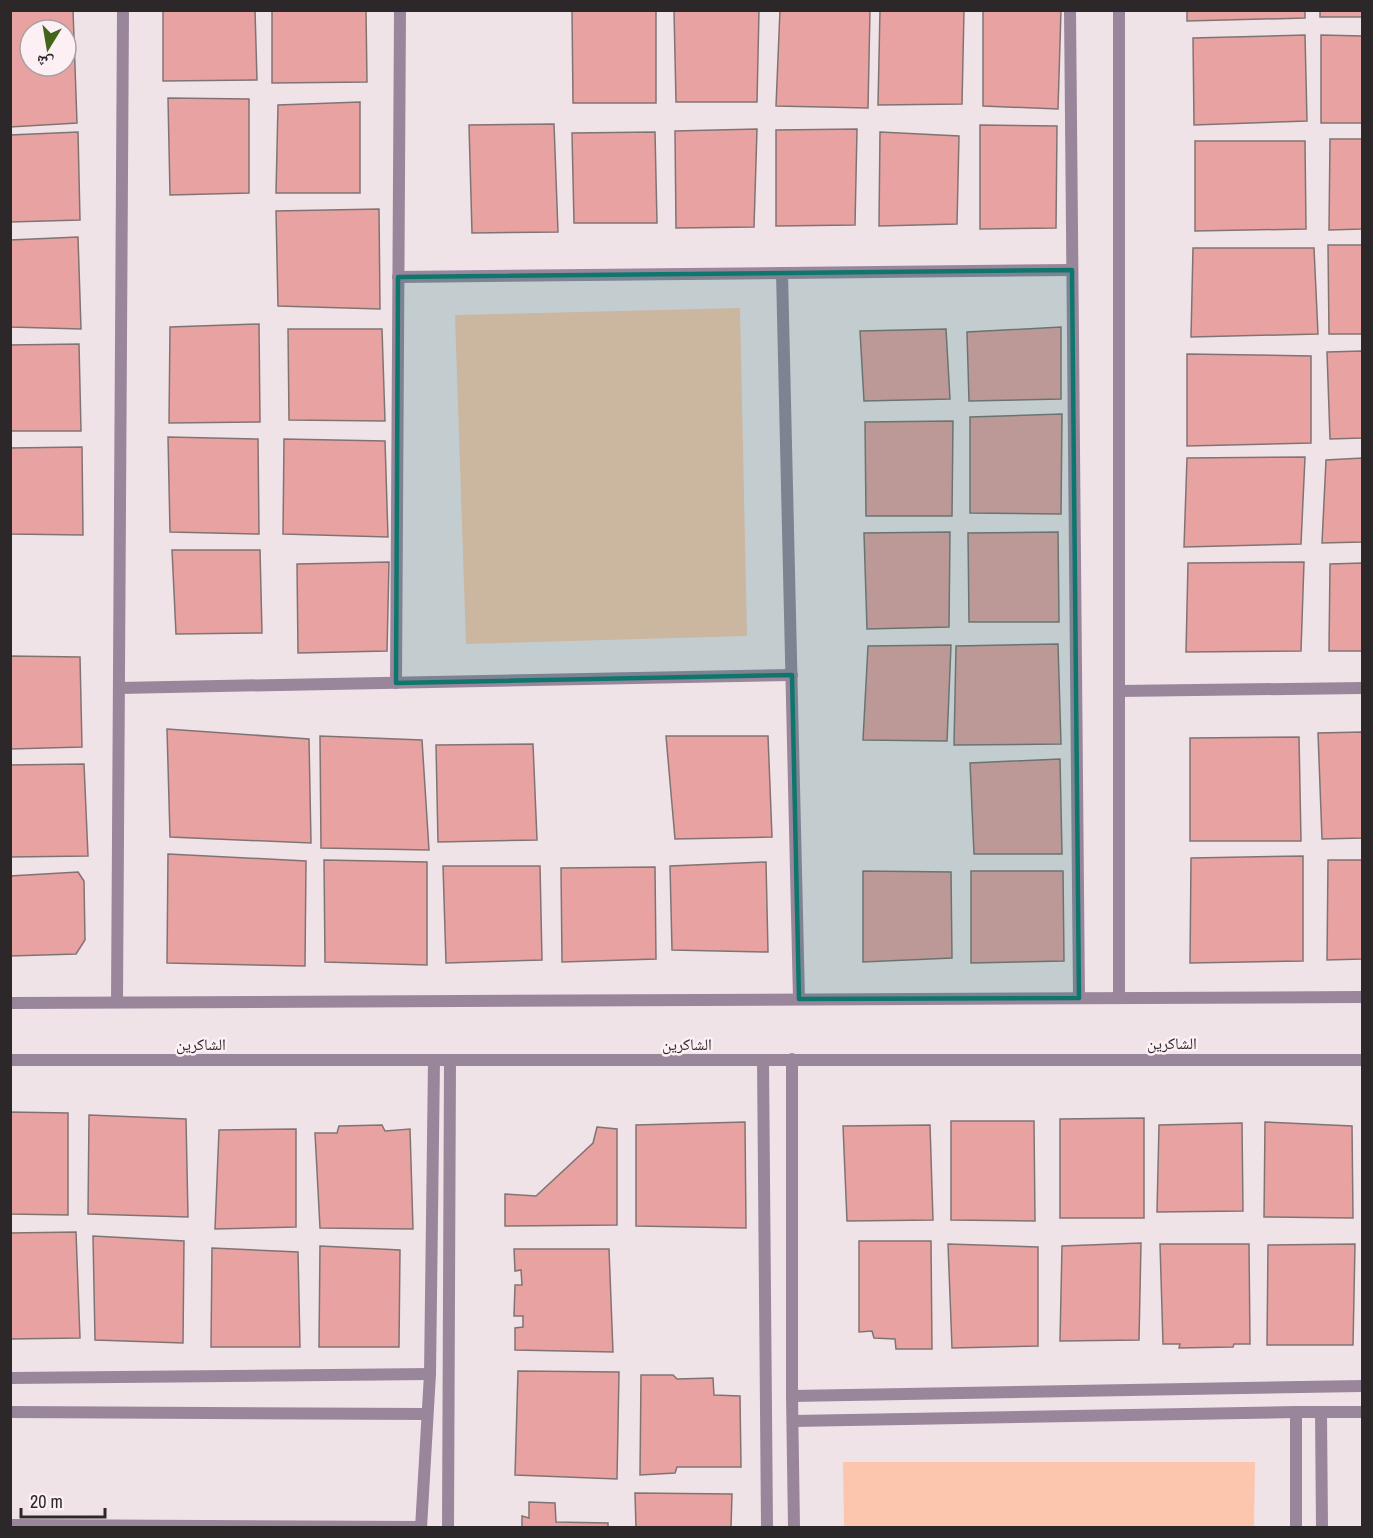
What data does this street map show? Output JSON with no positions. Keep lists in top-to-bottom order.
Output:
{
  "streets": {
    "street": ["الشاكرين"]
  },
  "scale_bar": "20 m",
  "north": "bottom"
}
